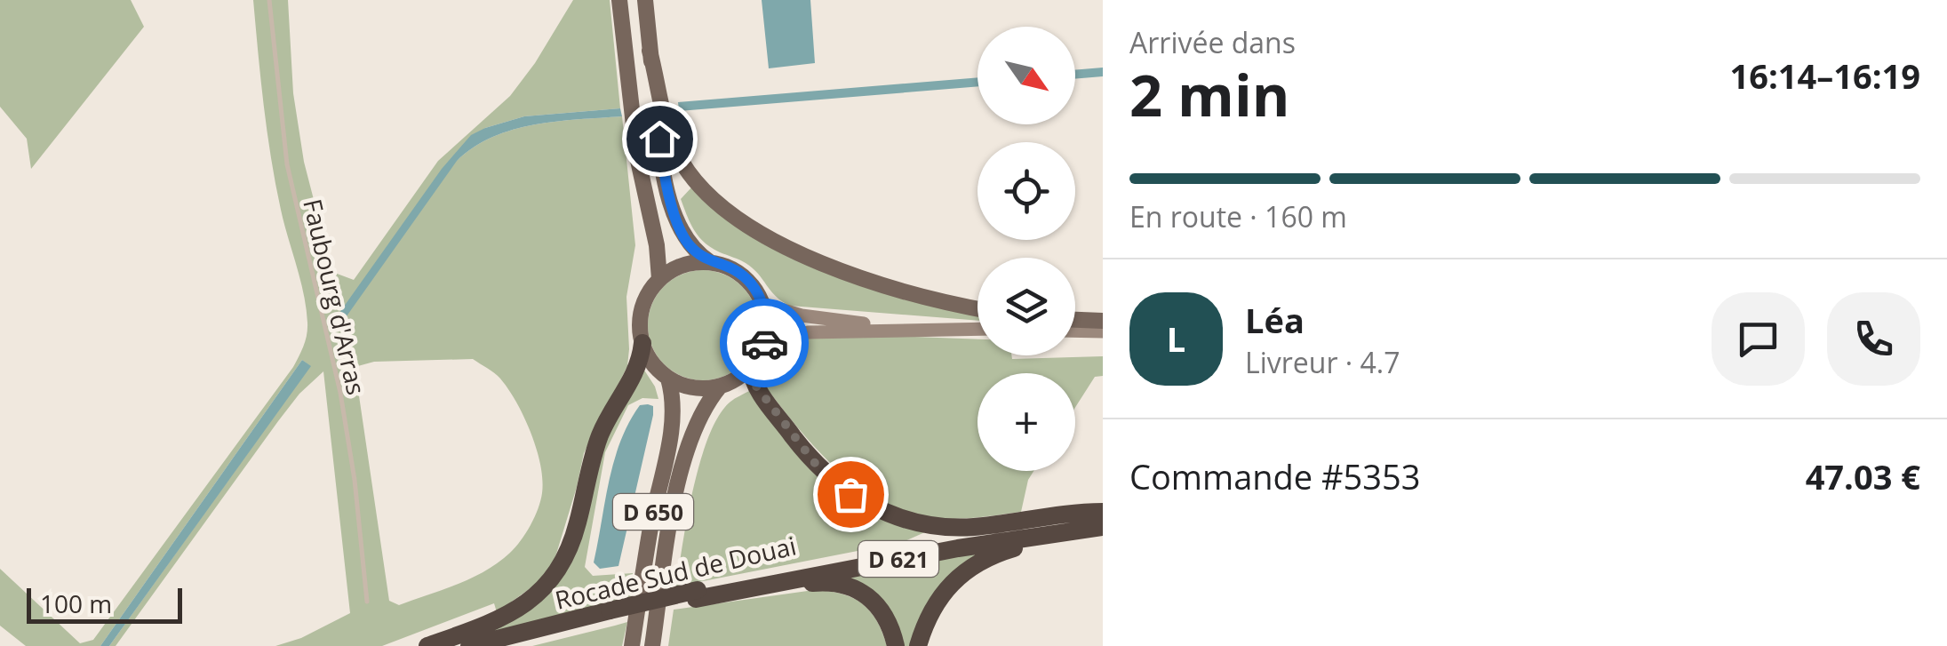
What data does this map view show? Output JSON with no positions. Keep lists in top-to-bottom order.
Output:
{
  "streets": {
    "highway": ["D 621", "Rocade Sud de Douai"],
    "main road": ["D 650"],
    "lane": ["Faubourg d'Arras"]
  },
  "scale_bar": "100 m",
  "north": "bottom right",
  "page": {
    "heading": ["2 min", "Arrivée dans", "16:14–16:19"],
    "panel": [
      "Léa",
      "Livreur · 4.7",
      "Commande #5353",
      "47.03 €"
    ],
    "map_buttons": "+",
    "bar": "En route · 160 m",
    "round": "L",
    "scale": "100 m"
  }
}
